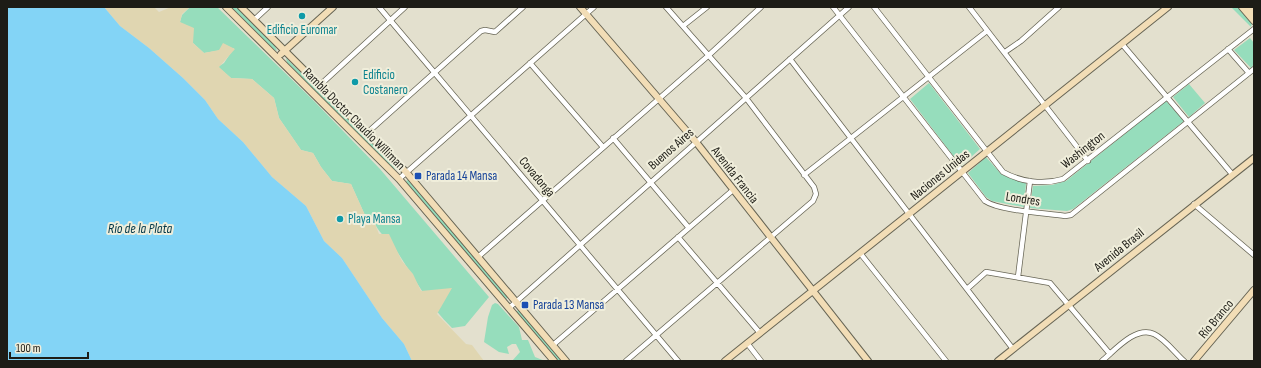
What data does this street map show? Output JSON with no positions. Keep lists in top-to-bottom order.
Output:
{
  "streets": {
    "street": [
      "Rambla Doctor Claudio Williman",
      "Buenos Aires",
      "Washington",
      "Avenida Francia",
      "Naciones Unidas",
      "Covadonga",
      "Londres",
      "Avenida Brasil",
      "Río Branco"
    ]
  },
  "crossings": [
    ["Rambla Doctor Claudio Williman", "Buenos Aires"],
    ["Buenos Aires", "Avenida Francia"],
    ["Buenos Aires", "Covadonga"],
    ["Buenos Aires", "Londres"],
    ["Washington", "Naciones Unidas"],
    ["Avenida Francia", "Naciones Unidas"],
    ["Naciones Unidas", "Londres"]
  ],
  "water": ["Río de la Plata"],
  "places": {
    "other": ["Edificio Euromar", "Edificio Costanero", "Playa Mansa"],
    "transit": ["Parada 14 Mansa", "Parada 13 Mansa"]
  },
  "scale_bar": "100 m"
}
